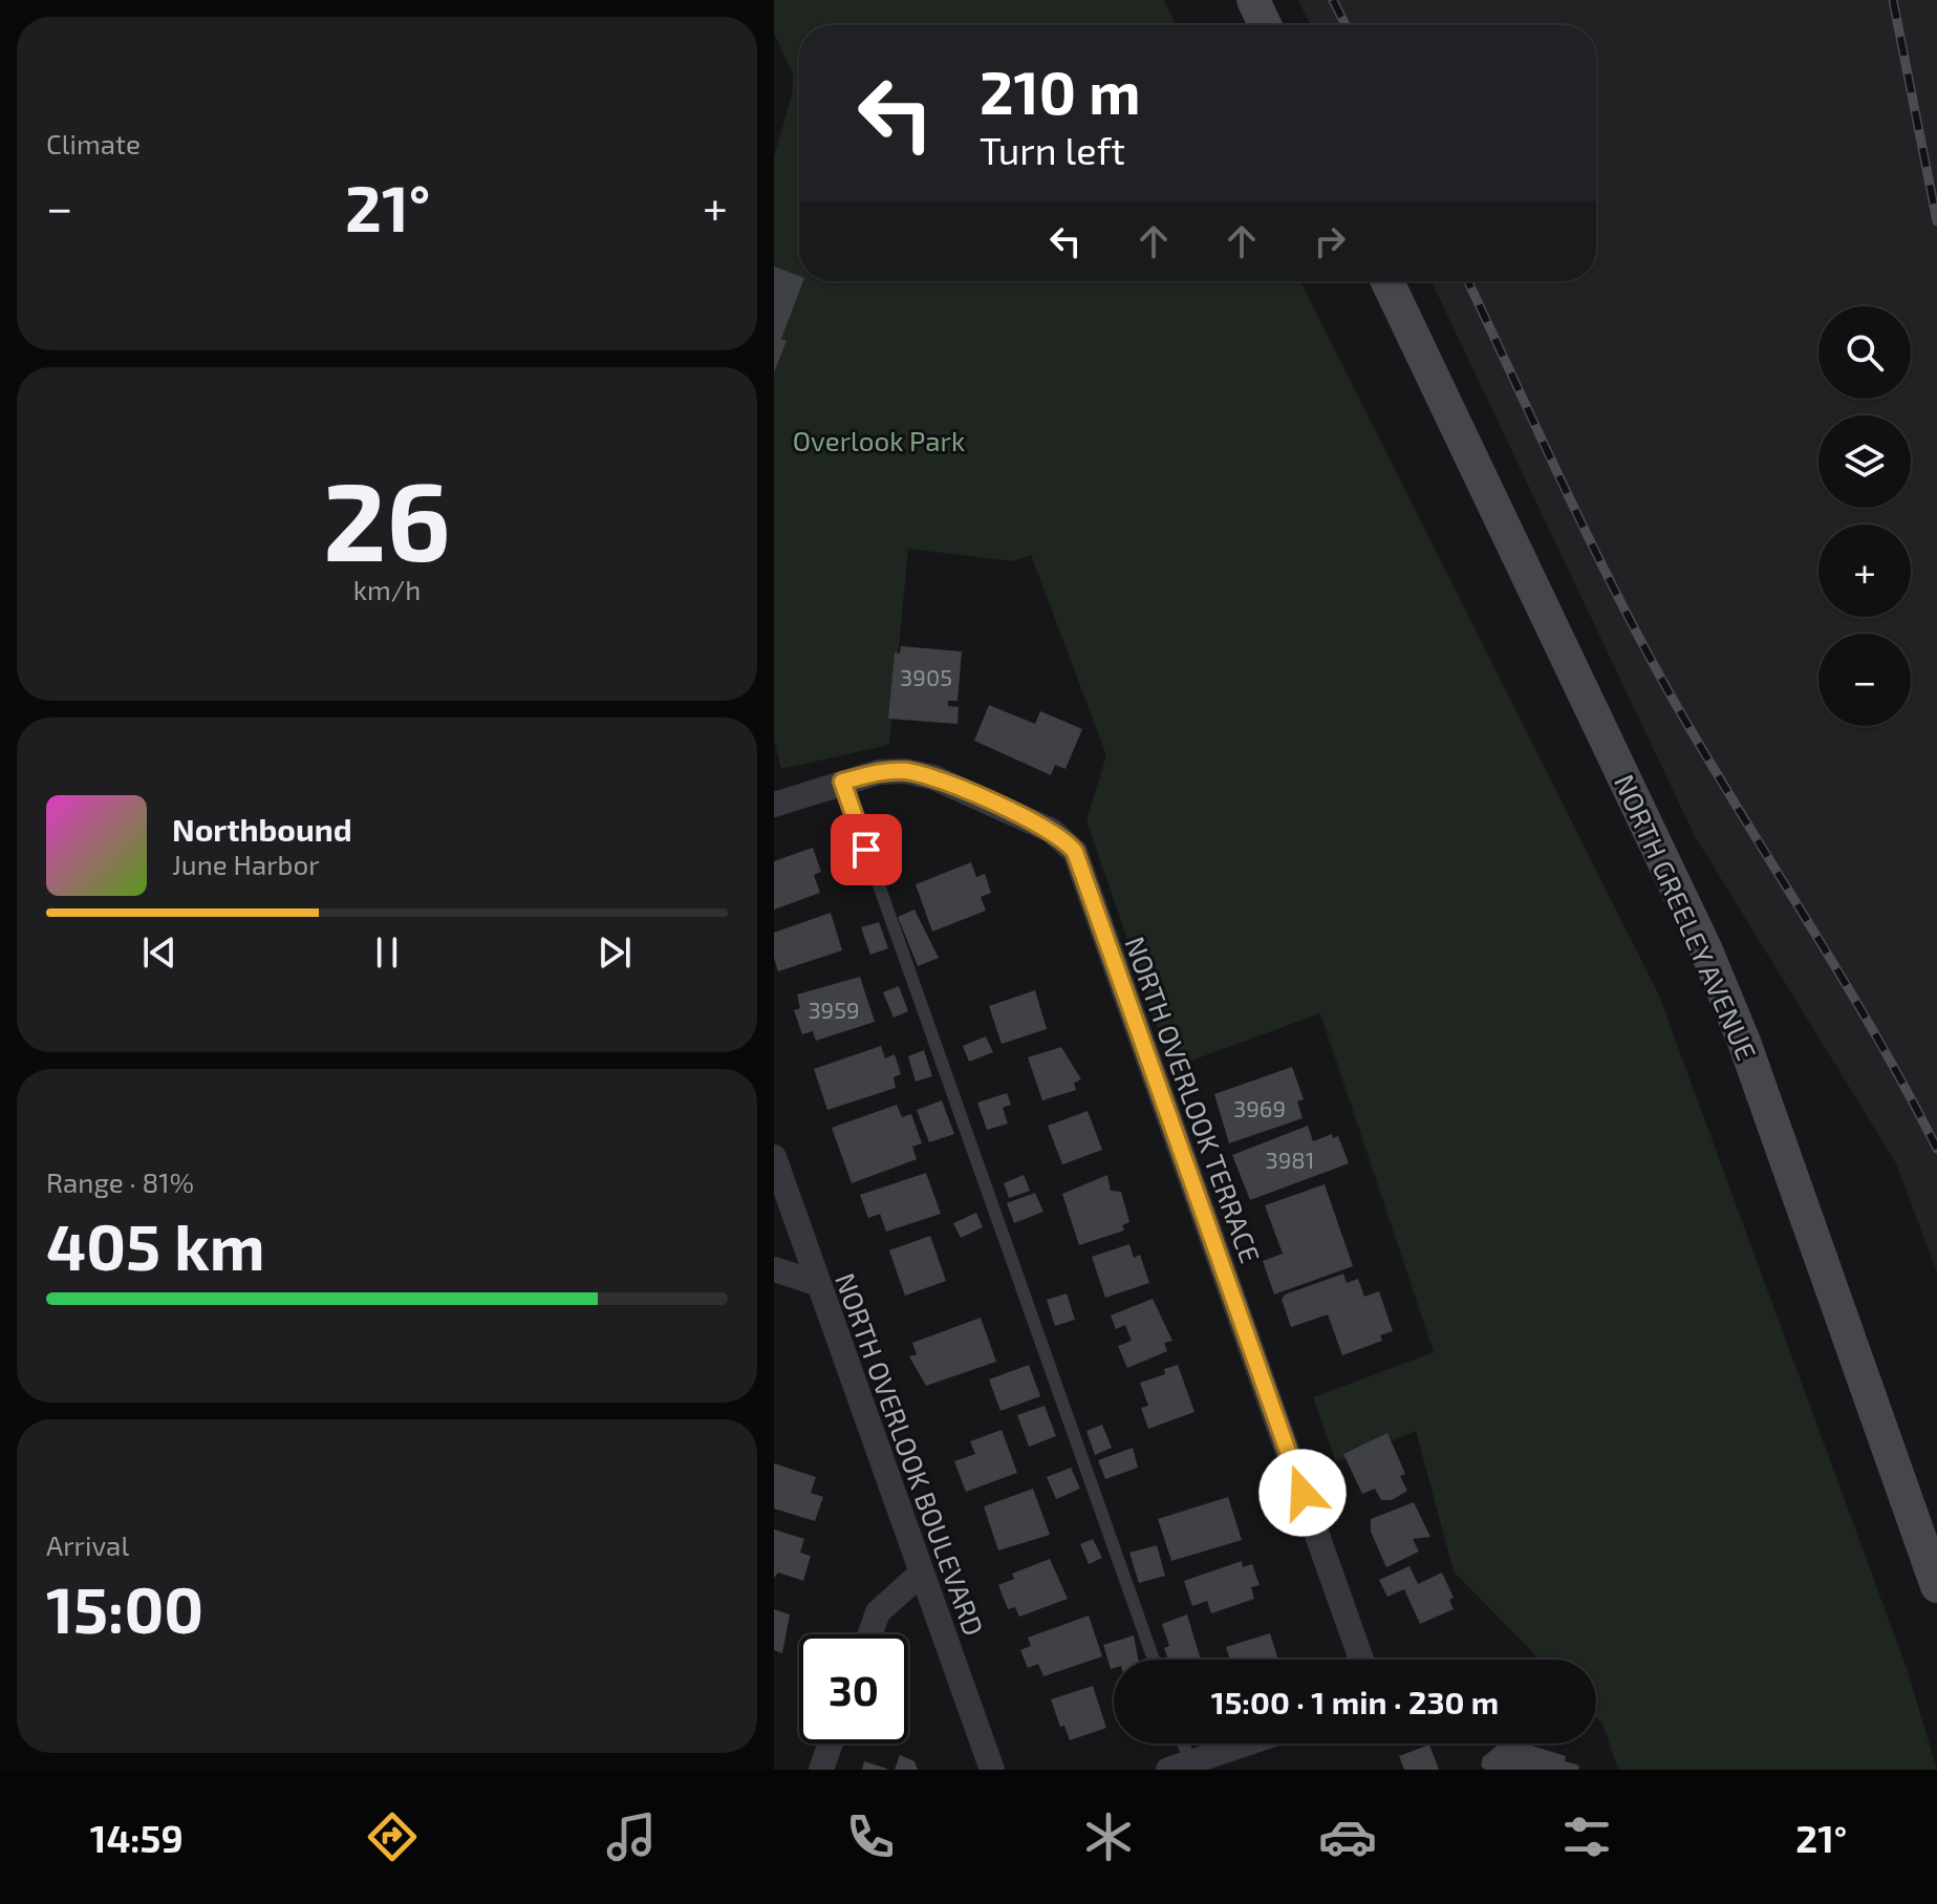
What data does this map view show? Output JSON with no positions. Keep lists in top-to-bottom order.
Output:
{
  "streets": {
    "main road": ["NORTH GREELEY AVENUE"],
    "street": ["NORTH OVERLOOK TERRACE", "NORTH OVERLOOK BOULEVARD"]
  },
  "parks": ["Overlook Park"],
  "house_numbers": [
    "3905",
    "3959",
    "3969",
    "3981"
  ],
  "page": {
    "tile": [
      "Climate",
      ["26", "km/h"],
      ["Range · 81%", "405 km"],
      ["Arrival", "15:00"]
    ],
    "turn": ["210 m", "Turn left"],
    "heat": ["−", "21°", "+"],
    "map_buttons": ["+", "−"],
    "song": ["Northbound", "June Harbor"],
    "limit": "30",
    "trip": "15:00 · 1 min · 230 m",
    "tabs": ["14:59", "21°"]
  }
}
